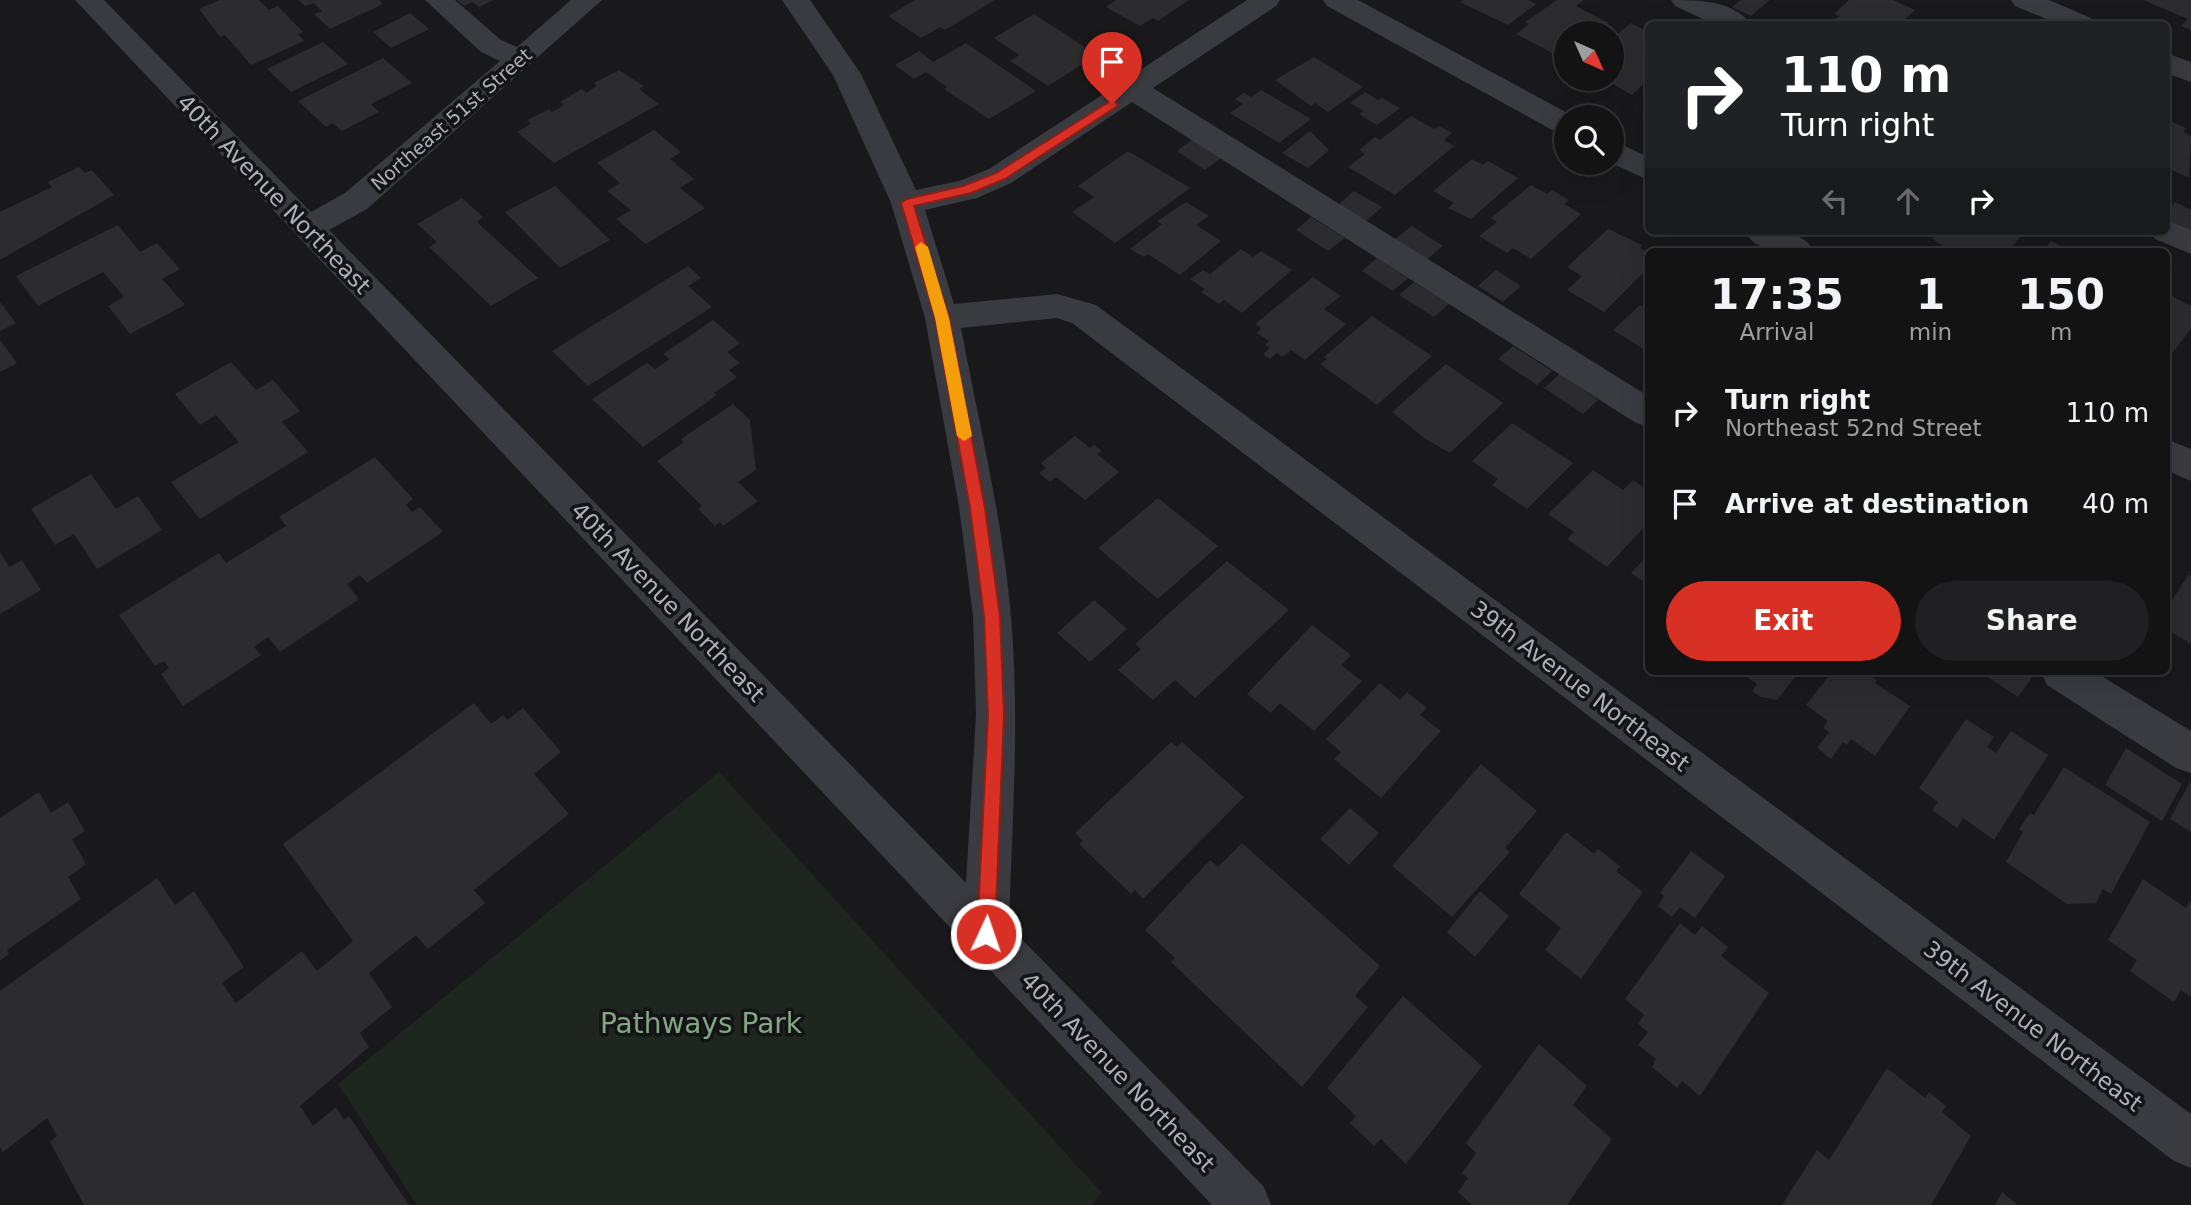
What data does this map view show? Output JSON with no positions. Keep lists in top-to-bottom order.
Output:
{
  "streets": {
    "street": ["Northeast 51st Street", "40th Avenue Northeast", "39th Avenue Northeast"]
  },
  "crossings": [
    ["Northeast 51st Street", "40th Avenue Northeast"]
  ],
  "parks": ["Pathways Park"],
  "north": "bottom right",
  "page": {
    "turn": ["110 m", "Turn right"],
    "eta": [
      "17:35",
      "Arrival",
      "1",
      "min",
      "150",
      "m"
    ],
    "list": [
      {
        "name": "Turn right",
        "note": "Northeast 52nd Street",
        "value": "110 m"
      },
      {
        "name": "Arrive at destination",
        "value": "40 m"
      }
    ],
    "buttons": ["Exit", "Share"]
  }
}
